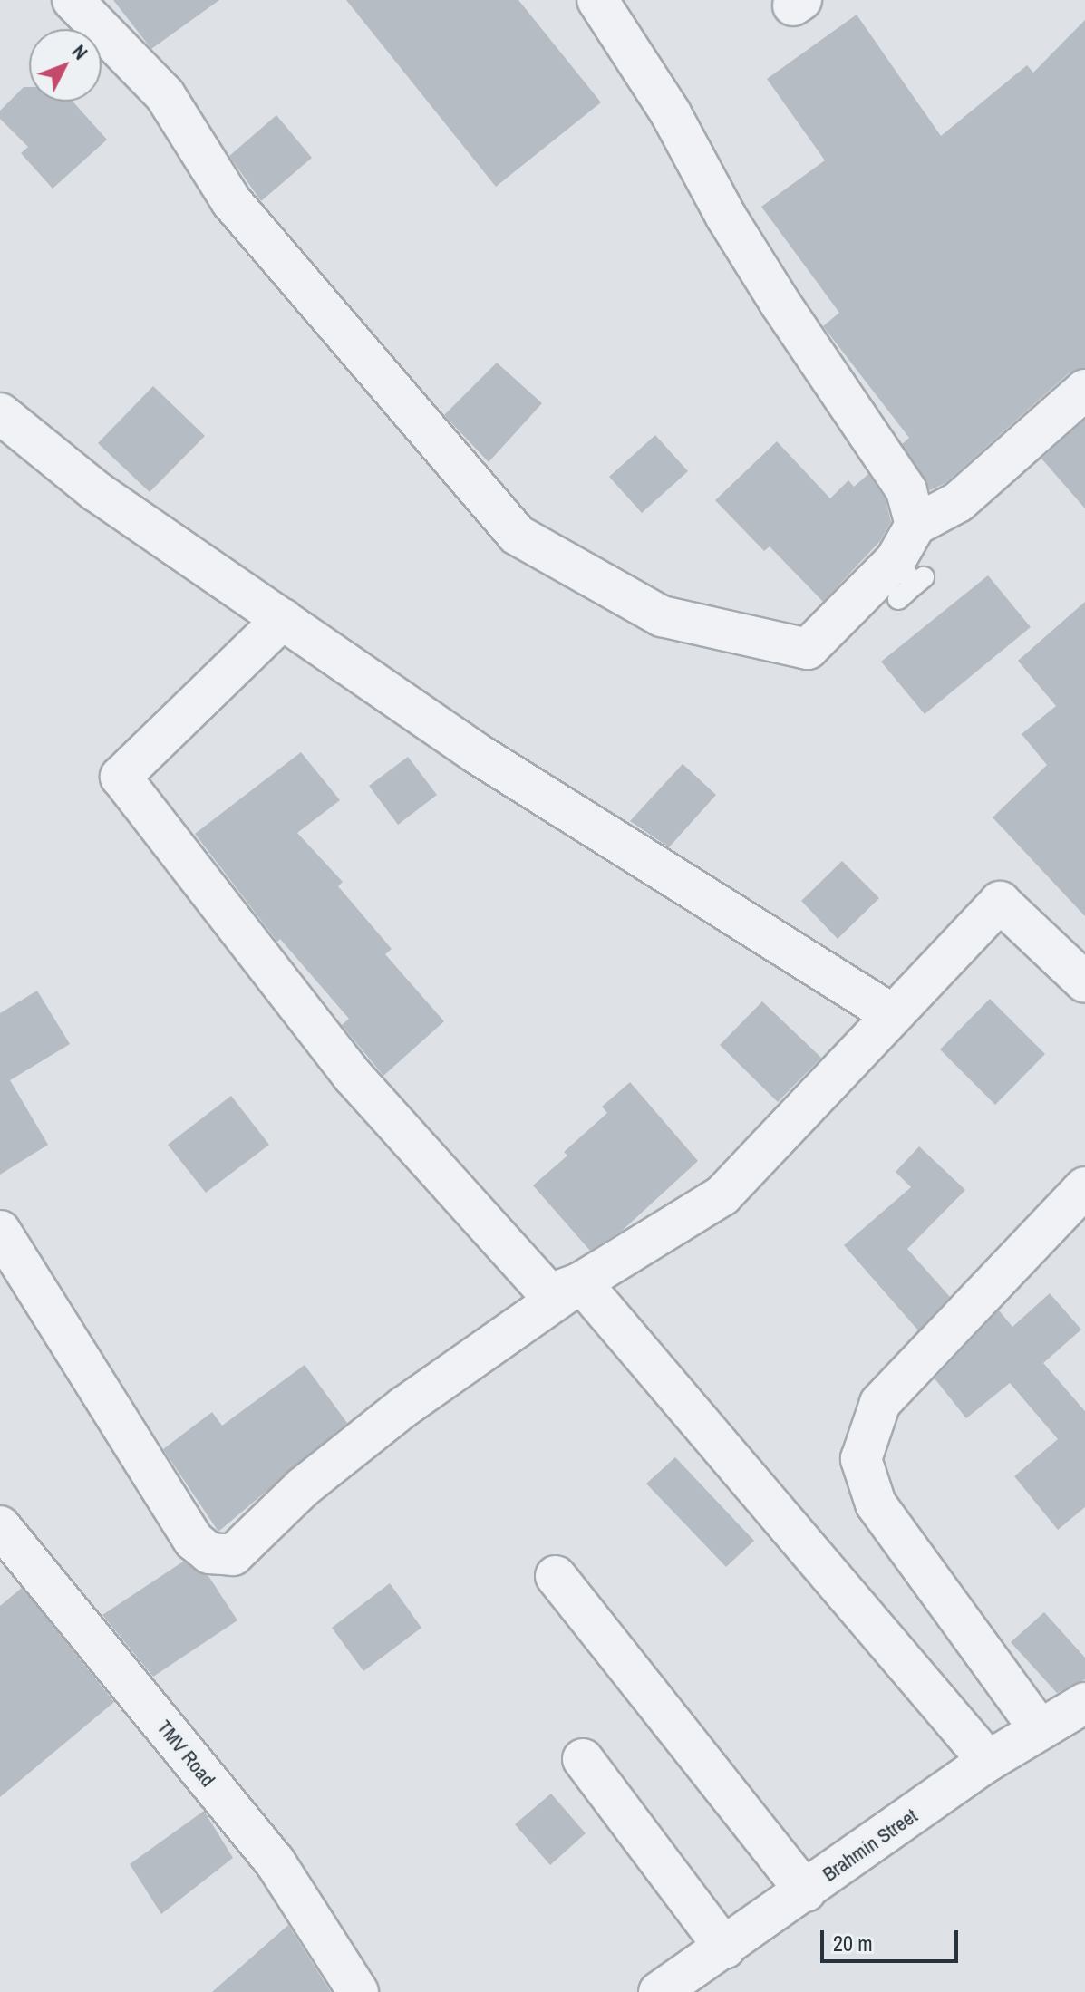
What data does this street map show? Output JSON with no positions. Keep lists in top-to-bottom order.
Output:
{
  "streets": {
    "street": ["TMV Road", "Brahmin Street"]
  },
  "scale_bar": "20 m",
  "north": "top right"
}
